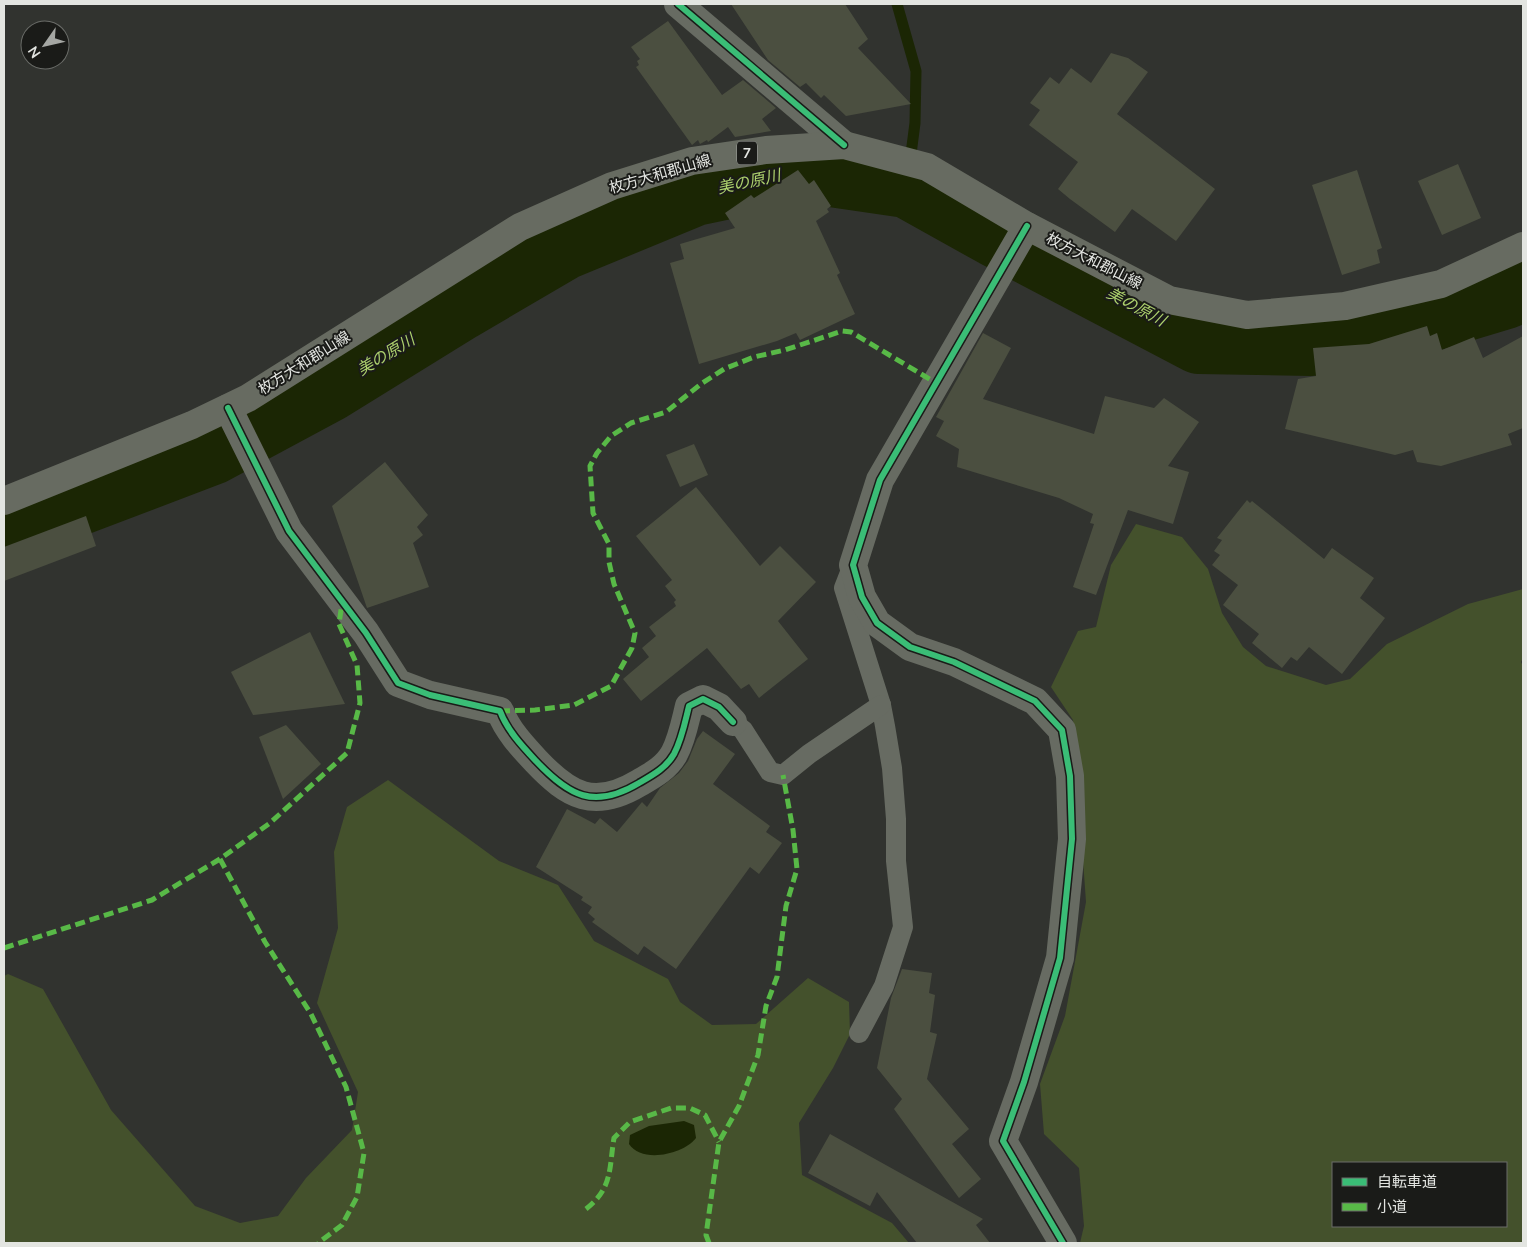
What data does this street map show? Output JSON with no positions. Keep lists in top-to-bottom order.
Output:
{
  "streets": {
    "main road": ["7", "枚方大和郡山線"]
  },
  "water": ["美の原川"],
  "legend": ["自転車道", "小道"],
  "north": "bottom left"
}
